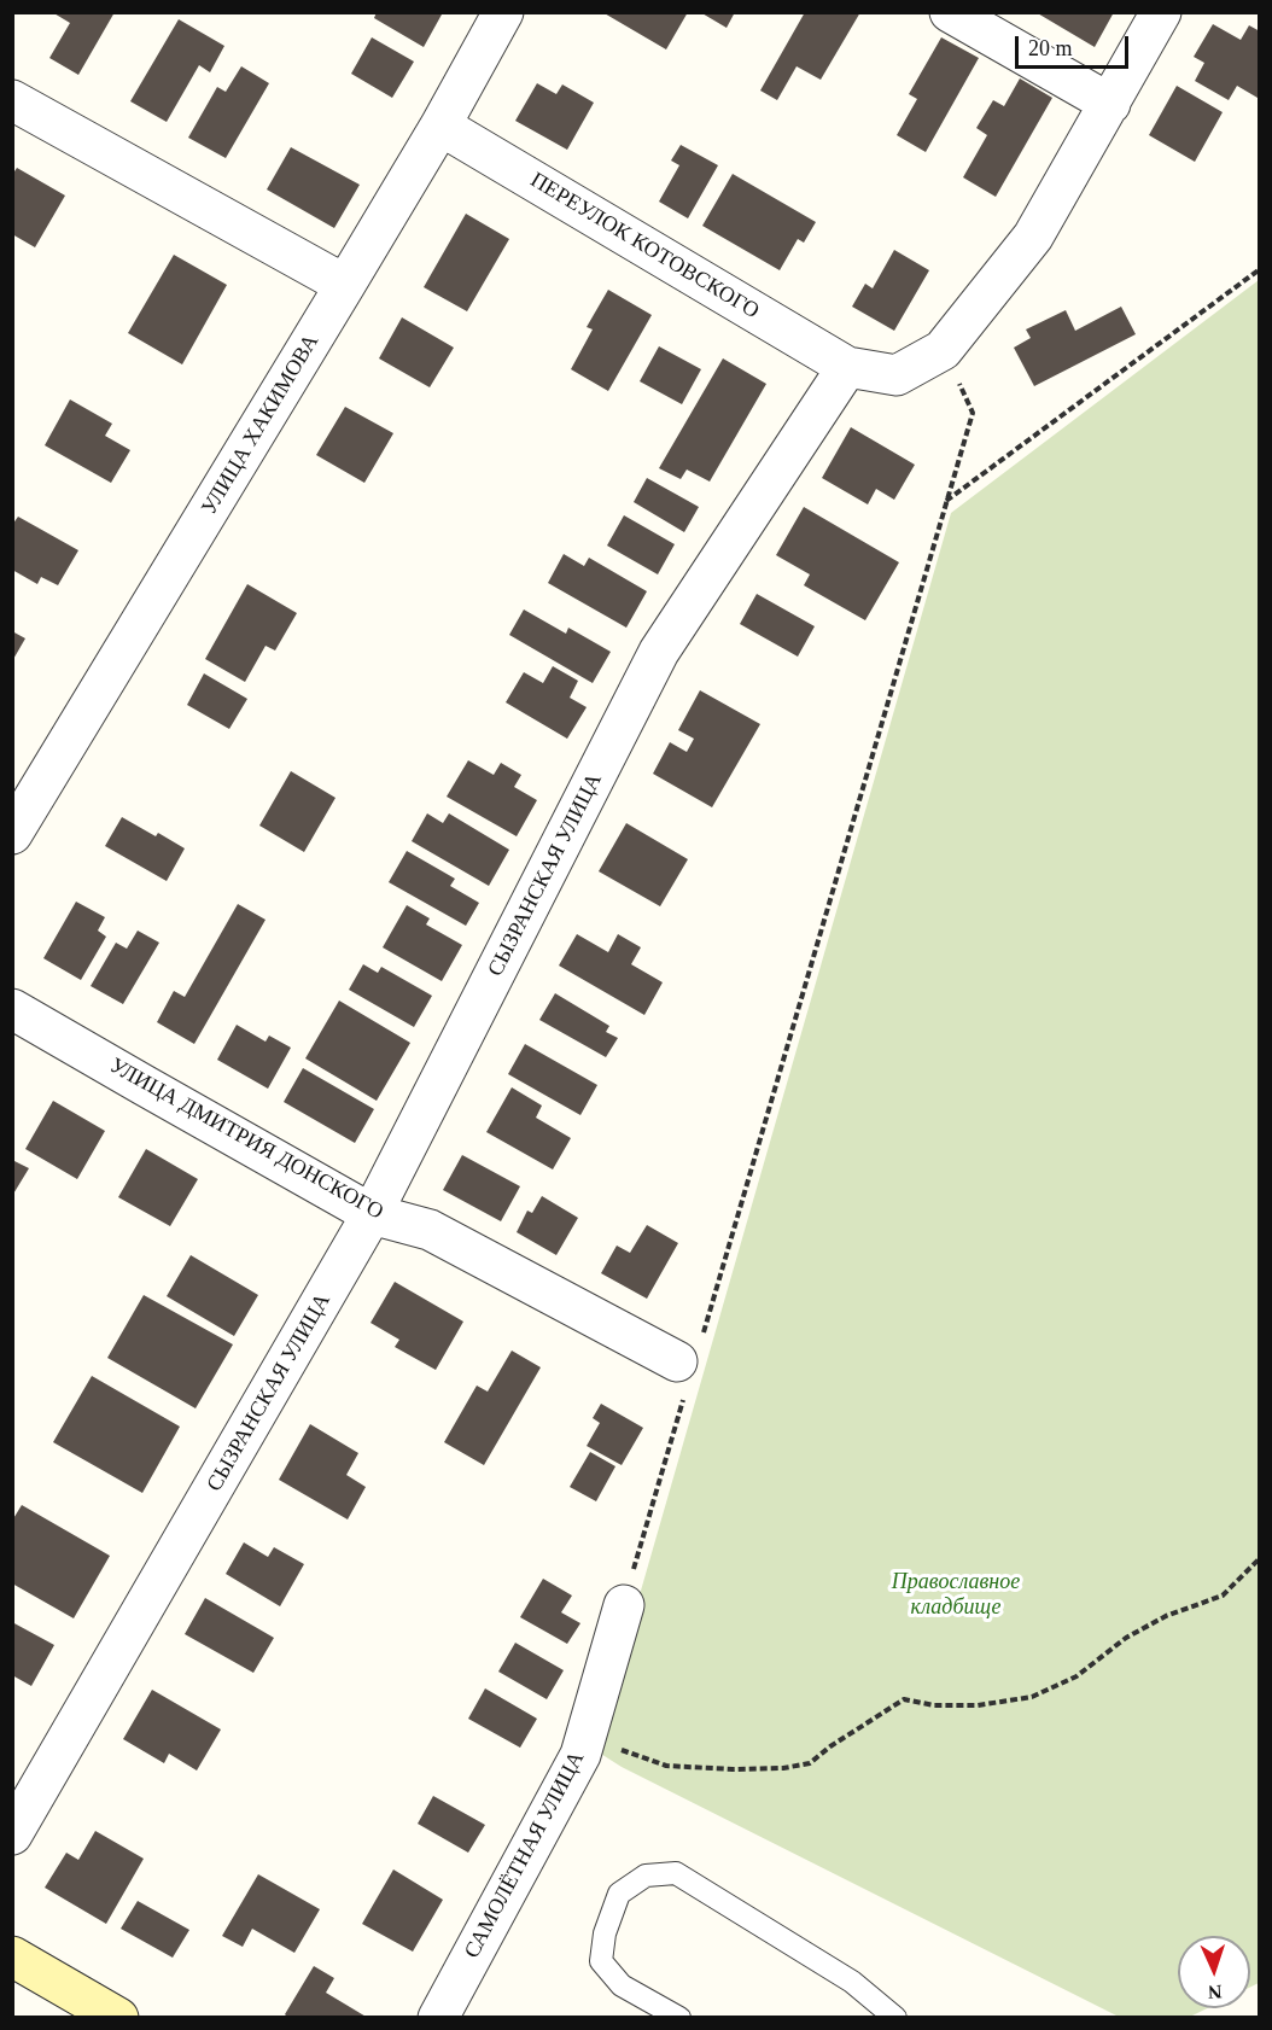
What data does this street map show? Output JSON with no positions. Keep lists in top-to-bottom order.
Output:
{
  "streets": {
    "street": [
      "ПЕРЕУЛОК КОТОВСКОГО",
      "УЛИЦА ХАКИМОВА",
      "СЫЗРАНСКАЯ УЛИЦА",
      "УЛИЦА ДМИТРИЯ ДОНСКОГО",
      "САМОЛЁТНАЯ УЛИЦА"
    ]
  },
  "crossings": [
    ["ПЕРЕУЛОК КОТОВСКОГО", "УЛИЦА ХАКИМОВА"],
    ["ПЕРЕУЛОК КОТОВСКОГО", "СЫЗРАНСКАЯ УЛИЦА"],
    ["СЫЗРАНСКАЯ УЛИЦА", "УЛИЦА ДМИТРИЯ ДОНСКОГО"]
  ],
  "parks": ["Православное кладбище"],
  "scale_bar": "20 m",
  "north": "bottom"
}
